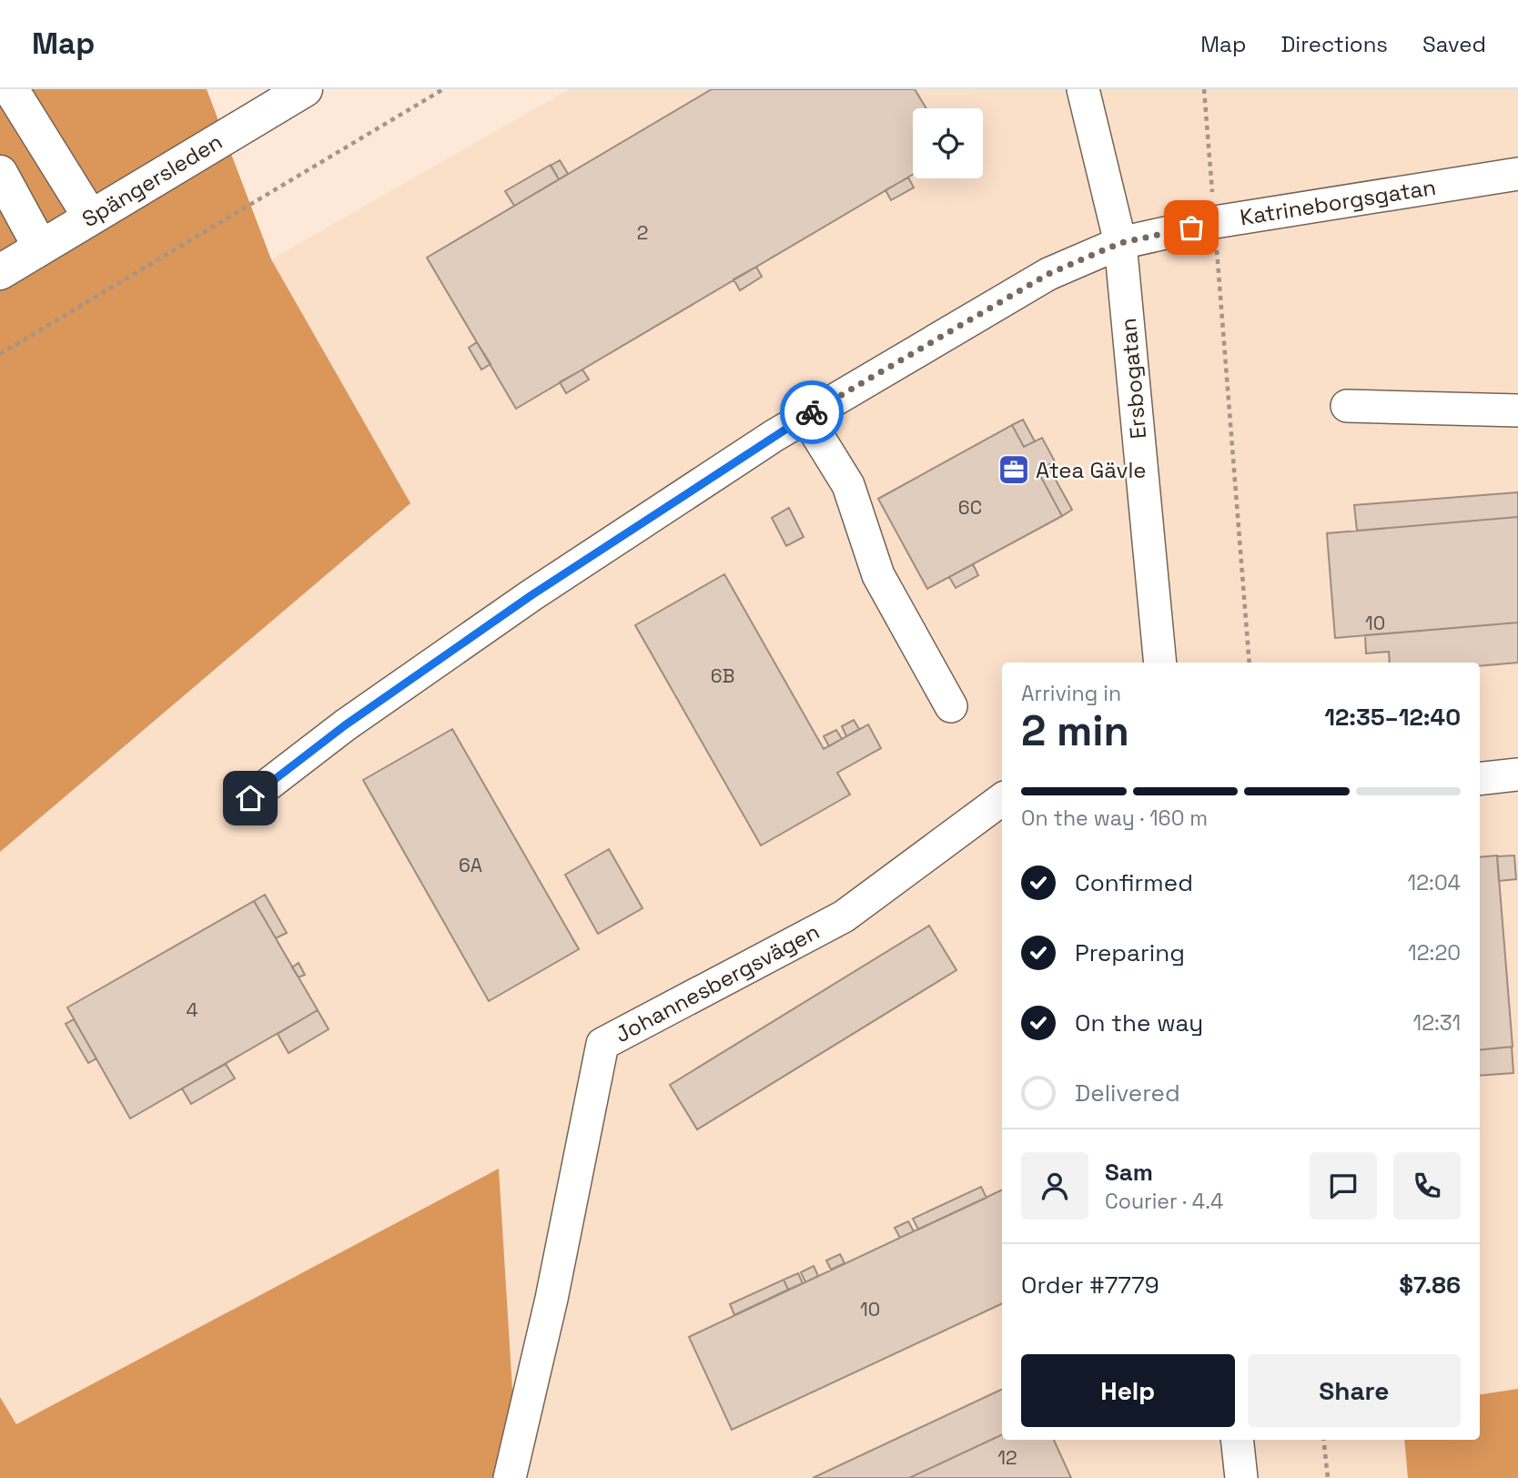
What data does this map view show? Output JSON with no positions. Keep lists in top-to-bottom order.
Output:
{
  "streets": {
    "main road": ["Spängersleden"],
    "street": ["Katrineborgsgatan", "Ersbogatan", "Johannesbergsvägen"]
  },
  "crossings": [
    ["Katrineborgsgatan", "Ersbogatan"]
  ],
  "places": {
    "office": ["Atea Gävle"]
  },
  "house_numbers": [
    "2",
    "6C",
    "10",
    "6B",
    "6A",
    "4",
    "10",
    "12"
  ],
  "page": {
    "header": "Map",
    "nav": ["Map", "Directions", "Saved"],
    "heading": ["2 min", "Arriving in", "12:35–12:40"],
    "panel": [
      "Sam",
      "Courier · 4.4",
      "Order #7779",
      "$7.86"
    ],
    "bar": "On the way · 160 m",
    "list": [
      ["Confirmed", "12:04"],
      ["Preparing", "12:20"],
      ["On the way", "12:31"],
      "Delivered"
    ],
    "buttons": ["Help", "Share"]
  }
}
